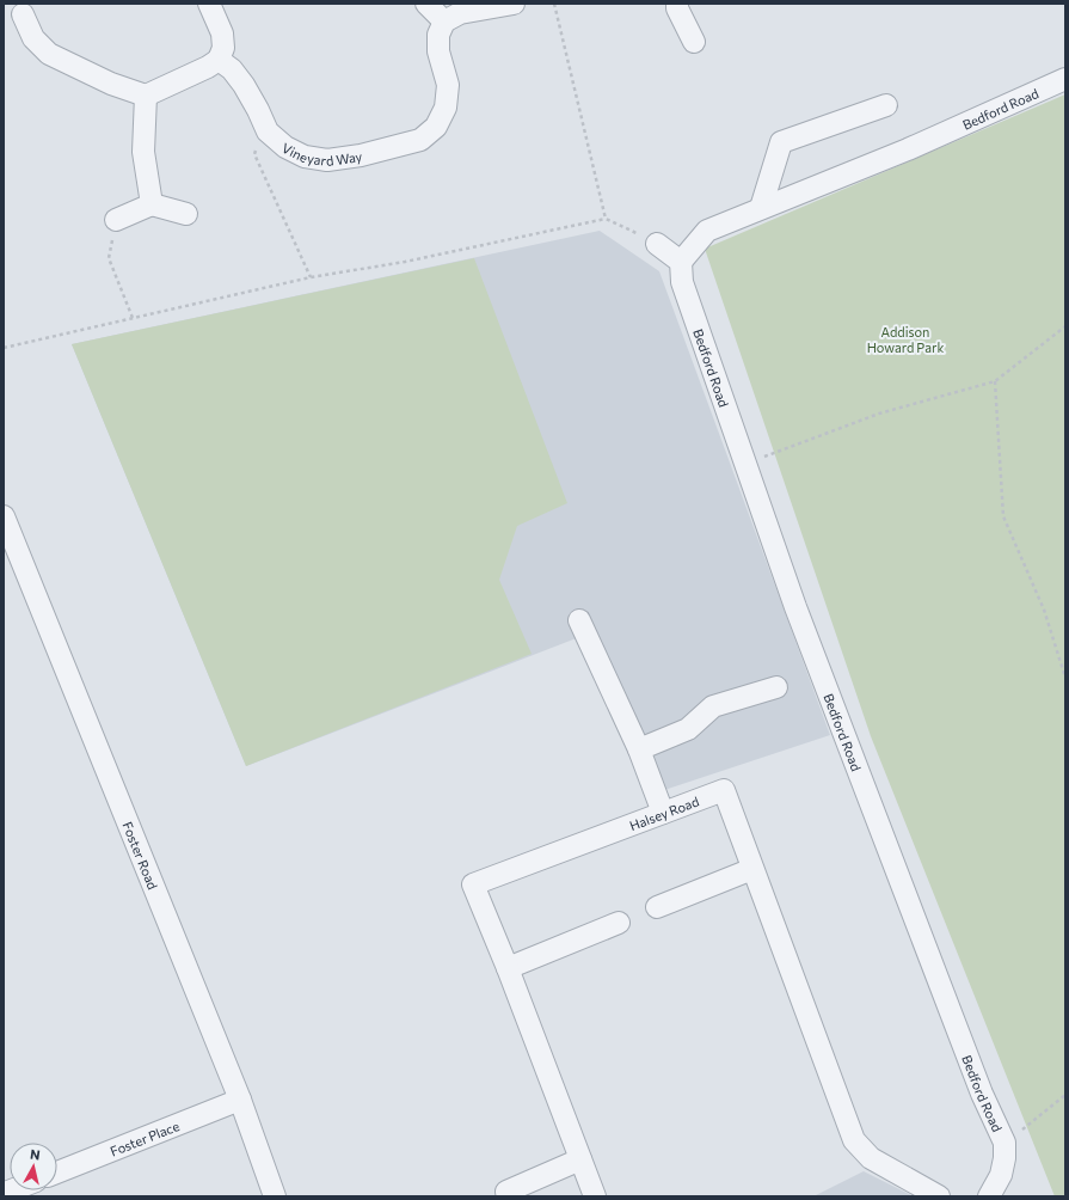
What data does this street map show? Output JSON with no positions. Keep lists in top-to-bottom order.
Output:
{
  "streets": {
    "street": [
      "Bedford Road",
      "Vineyard Way",
      "Halsey Road",
      "Foster Road",
      "Foster Place"
    ]
  },
  "crossings": [
    ["Foster Road", "Foster Place"]
  ],
  "parks": ["Addison Howard Park"],
  "north": "top"
}
